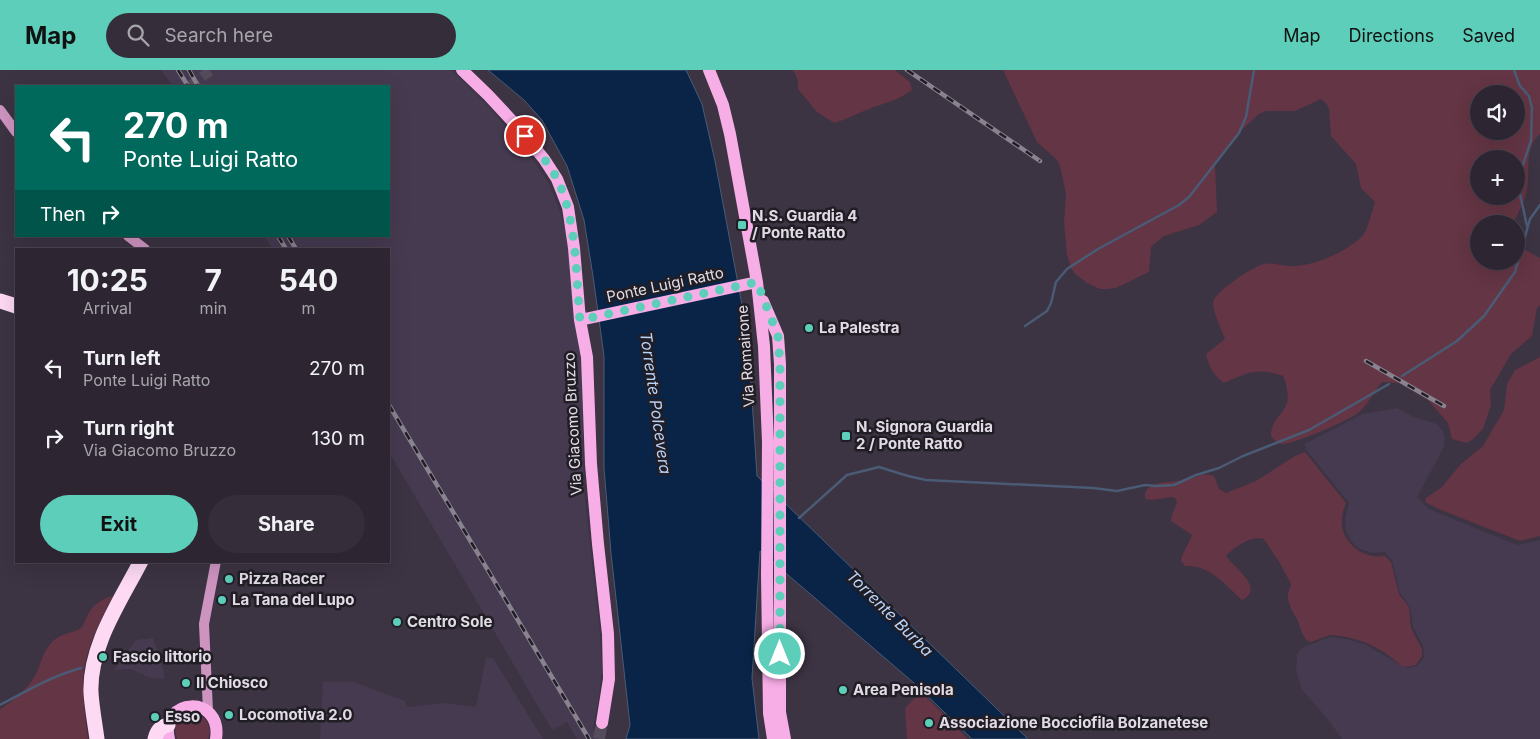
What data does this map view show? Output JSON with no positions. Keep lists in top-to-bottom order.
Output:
{
  "streets": {
    "main road": ["Ponte Luigi Ratto", "Via Romairone", "Via Giacomo Bruzzo"]
  },
  "crossings": [
    ["Ponte Luigi Ratto", "Via Romairone"],
    ["Ponte Luigi Ratto", "Via Giacomo Bruzzo"]
  ],
  "water": ["Torrente Polcevera", "Torrente Burba"],
  "places": {
    "transit": ["N.S. Guardia 4 / Ponte Ratto", "N. Signora Guardia 2 / Ponte Ratto"],
    "other": [
      "La Palestra",
      "Pizza Racer",
      "La Tana del Lupo",
      "Centro Sole",
      "Fascio littorio",
      "Il Chiosco",
      "Area Penisola",
      "Locomotiva 2.0",
      "Esso",
      "Associazione Bocciofila Bolzanetese"
    ]
  },
  "page": {
    "header": "Map",
    "search": "Search here",
    "nav": ["Map", "Directions", "Saved"],
    "map_buttons": ["+", "−"],
    "turn": ["270 m", "Ponte Luigi Ratto"],
    "then": "Then",
    "eta": [
      "10:25",
      "Arrival",
      "7",
      "min",
      "540",
      "m"
    ],
    "list": [
      {
        "name": "Turn left",
        "note": "Ponte Luigi Ratto",
        "value": "270 m"
      },
      {
        "name": "Turn right",
        "note": "Via Giacomo Bruzzo",
        "value": "130 m"
      }
    ],
    "buttons": ["Exit", "Share"]
  }
}
